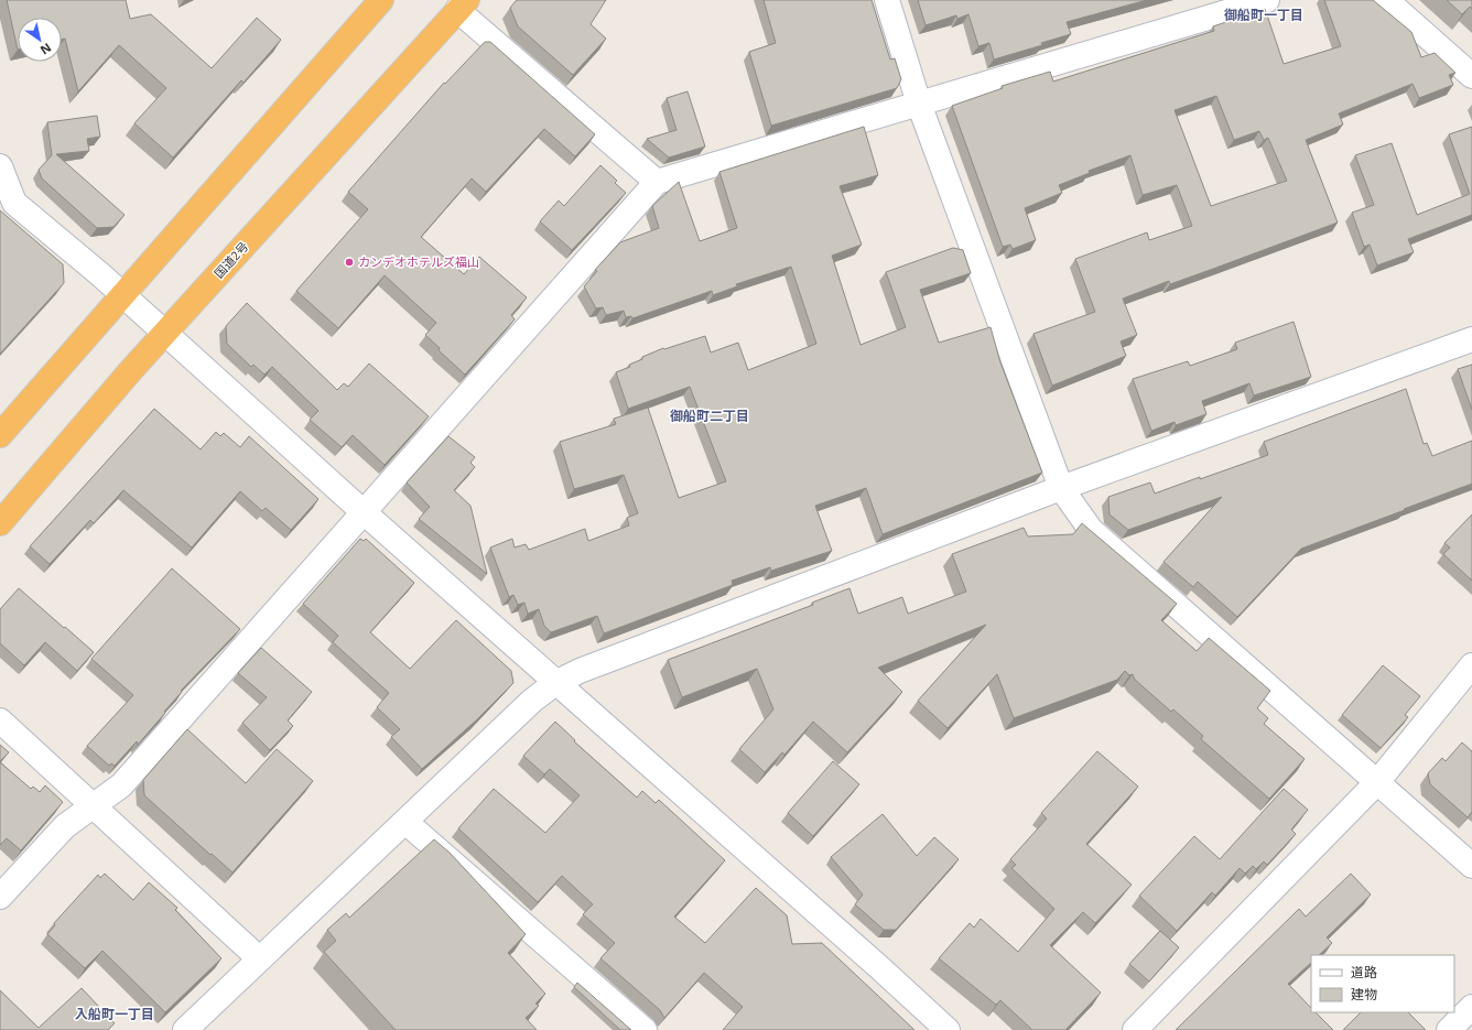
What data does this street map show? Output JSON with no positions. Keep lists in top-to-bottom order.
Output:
{
  "streets": {
    "highway": ["国道2号"]
  },
  "districts": ["御船町一丁目", "御船町二丁目", "入船町一丁目"],
  "places": ["カンデオホテルズ福山"],
  "legend": ["道路", "建物"],
  "north": "bottom right"
}
